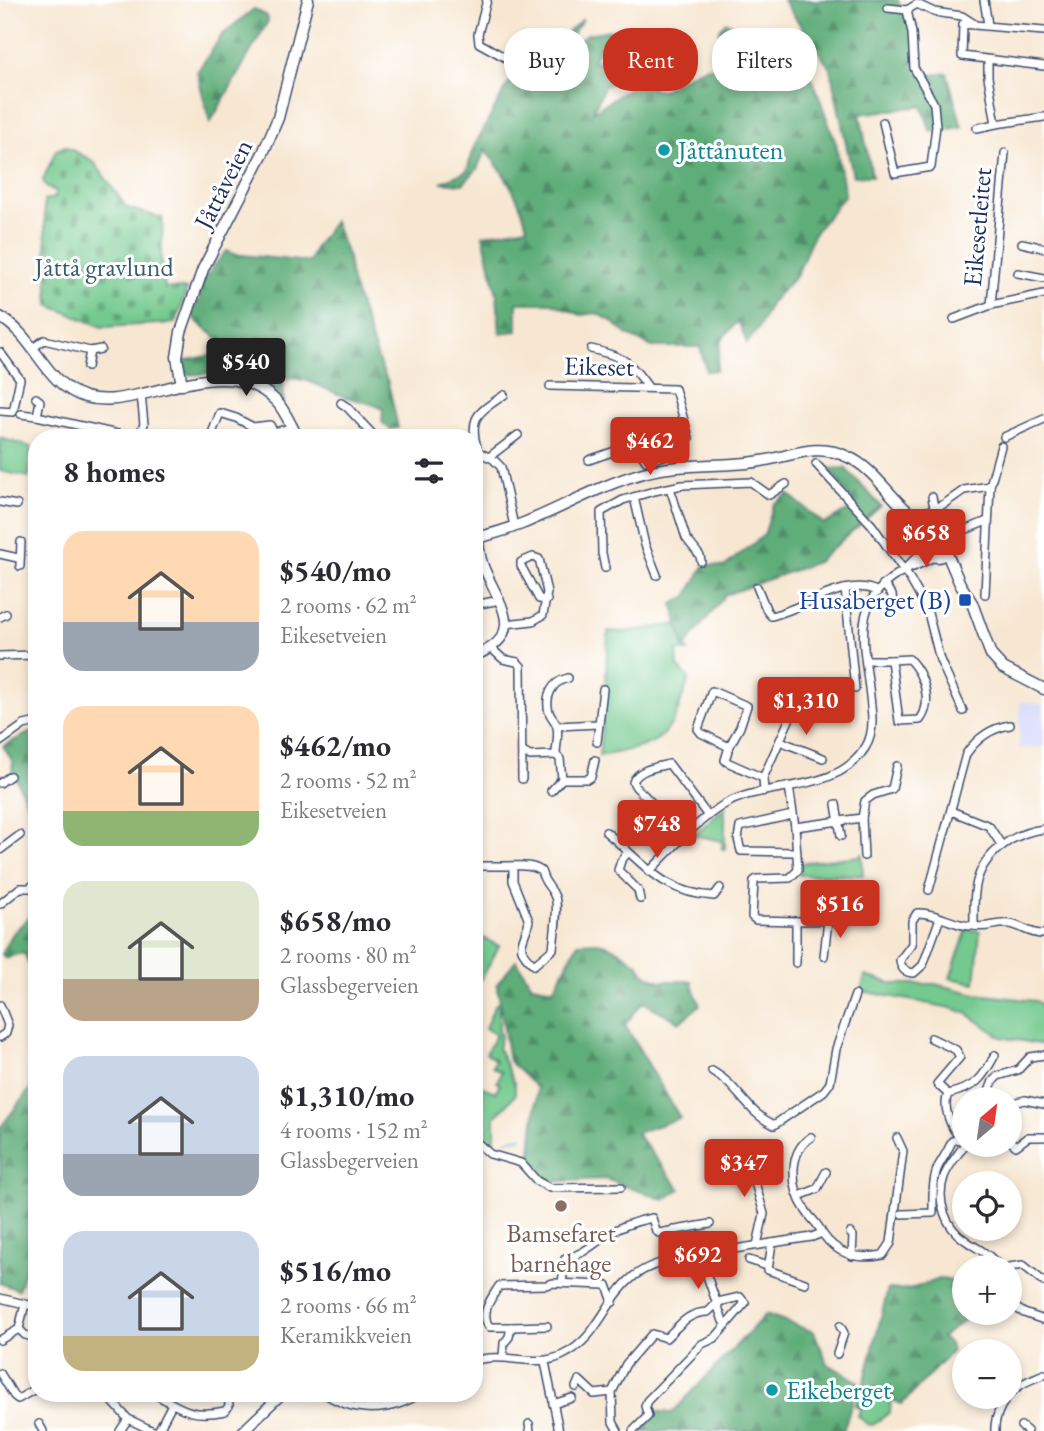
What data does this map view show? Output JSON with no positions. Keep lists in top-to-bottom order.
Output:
{
  "streets": {
    "main road": ["Jåttåveien"],
    "street": ["Eikesetleitet", "Eikeset"]
  },
  "parks": ["Jåttå gravlund"],
  "places": {
    "other": ["Jåttånuten", "Bamsefaret barnehage", "Eikeberget"],
    "transit": ["Husaberget (B)"]
  },
  "north": "top right",
  "page": {
    "chip": ["Buy", "Rent", "Filters"],
    "price": [
      "$540",
      "$462",
      "$658",
      "$1,310",
      "$748",
      "$516",
      "$347",
      "$692"
    ],
    "heading": "8 homes",
    "list": [
      {
        "name": "$540/mo",
        "note": "2 rooms · 62 m² · Eikesetveien"
      },
      {
        "name": "$462/mo",
        "note": "2 rooms · 52 m² · Eikesetveien"
      },
      {
        "name": "$658/mo",
        "note": "2 rooms · 80 m² · Glassbegerveien"
      },
      {
        "name": "$1,310/mo",
        "note": "4 rooms · 152 m² · Glassbegerveien"
      },
      {
        "name": "$516/mo",
        "note": "2 rooms · 66 m² · Keramikkveien"
      }
    ],
    "map_buttons": ["+", "−"]
  }
}
